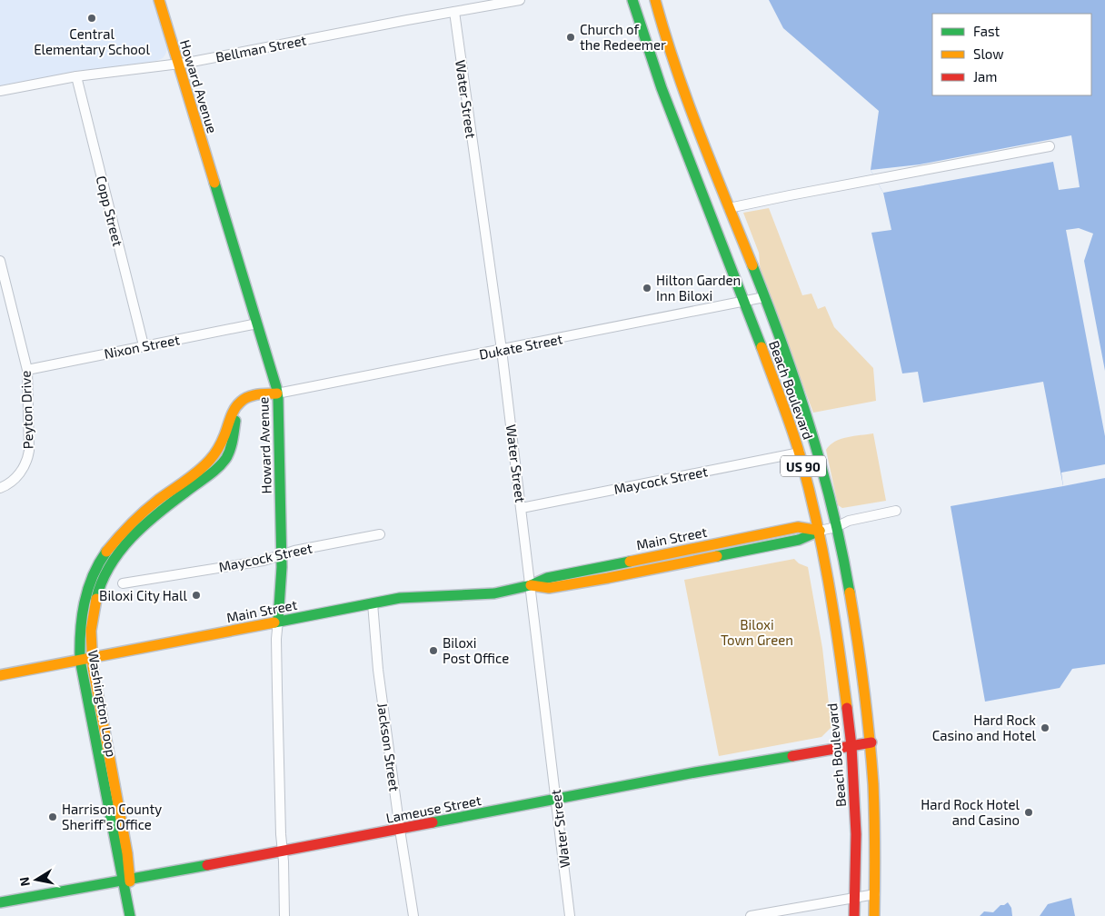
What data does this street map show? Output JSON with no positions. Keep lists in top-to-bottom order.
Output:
{
  "streets": {
    "main road": [
      "Howard Avenue",
      "Beach Boulevard",
      "US 90",
      "Main Street",
      "Washington Loop",
      "Lameuse Street"
    ],
    "street": [
      "Bellman Street",
      "Water Street",
      "Copp Street",
      "Nixon Street",
      "Dukate Street",
      "Peyton Drive",
      "Maycock Street",
      "Jackson Street"
    ]
  },
  "crossings": [
    ["Bellman Street", "Howard Avenue"],
    ["Bellman Street", "Water Street"],
    ["Bellman Street", "Copp Street"],
    ["Howard Avenue", "Nixon Street"],
    ["Howard Avenue", "Dukate Street"],
    ["Howard Avenue", "Maycock Street"],
    ["Howard Avenue", "Main Street"],
    ["Howard Avenue", "Lameuse Street"],
    ["Water Street", "Dukate Street"],
    ["Water Street", "Maycock Street"],
    ["Water Street", "Main Street"],
    ["Water Street", "Lameuse Street"],
    ["Copp Street", "Nixon Street"],
    ["Nixon Street", "Peyton Drive"],
    ["Dukate Street", "Beach Boulevard"],
    ["Beach Boulevard", "Maycock Street"],
    ["Beach Boulevard", "Main Street"],
    ["Beach Boulevard", "Lameuse Street"],
    ["Main Street", "Washington Loop"],
    ["Main Street", "Jackson Street"],
    ["Washington Loop", "Lameuse Street"],
    ["Jackson Street", "Lameuse Street"]
  ],
  "parks": ["Biloxi Town Green"],
  "places": [
    "Central Elementary School",
    "Church of the Redeemer",
    "Hilton Garden Inn Biloxi",
    "Biloxi City Hall",
    "Biloxi Post Office",
    "Hard Rock Casino and Hotel",
    "Hard Rock Hotel and Casino",
    "Harrison County Sheriff's Office"
  ],
  "legend": ["Fast", "Slow", "Jam"],
  "north": "left"
}
